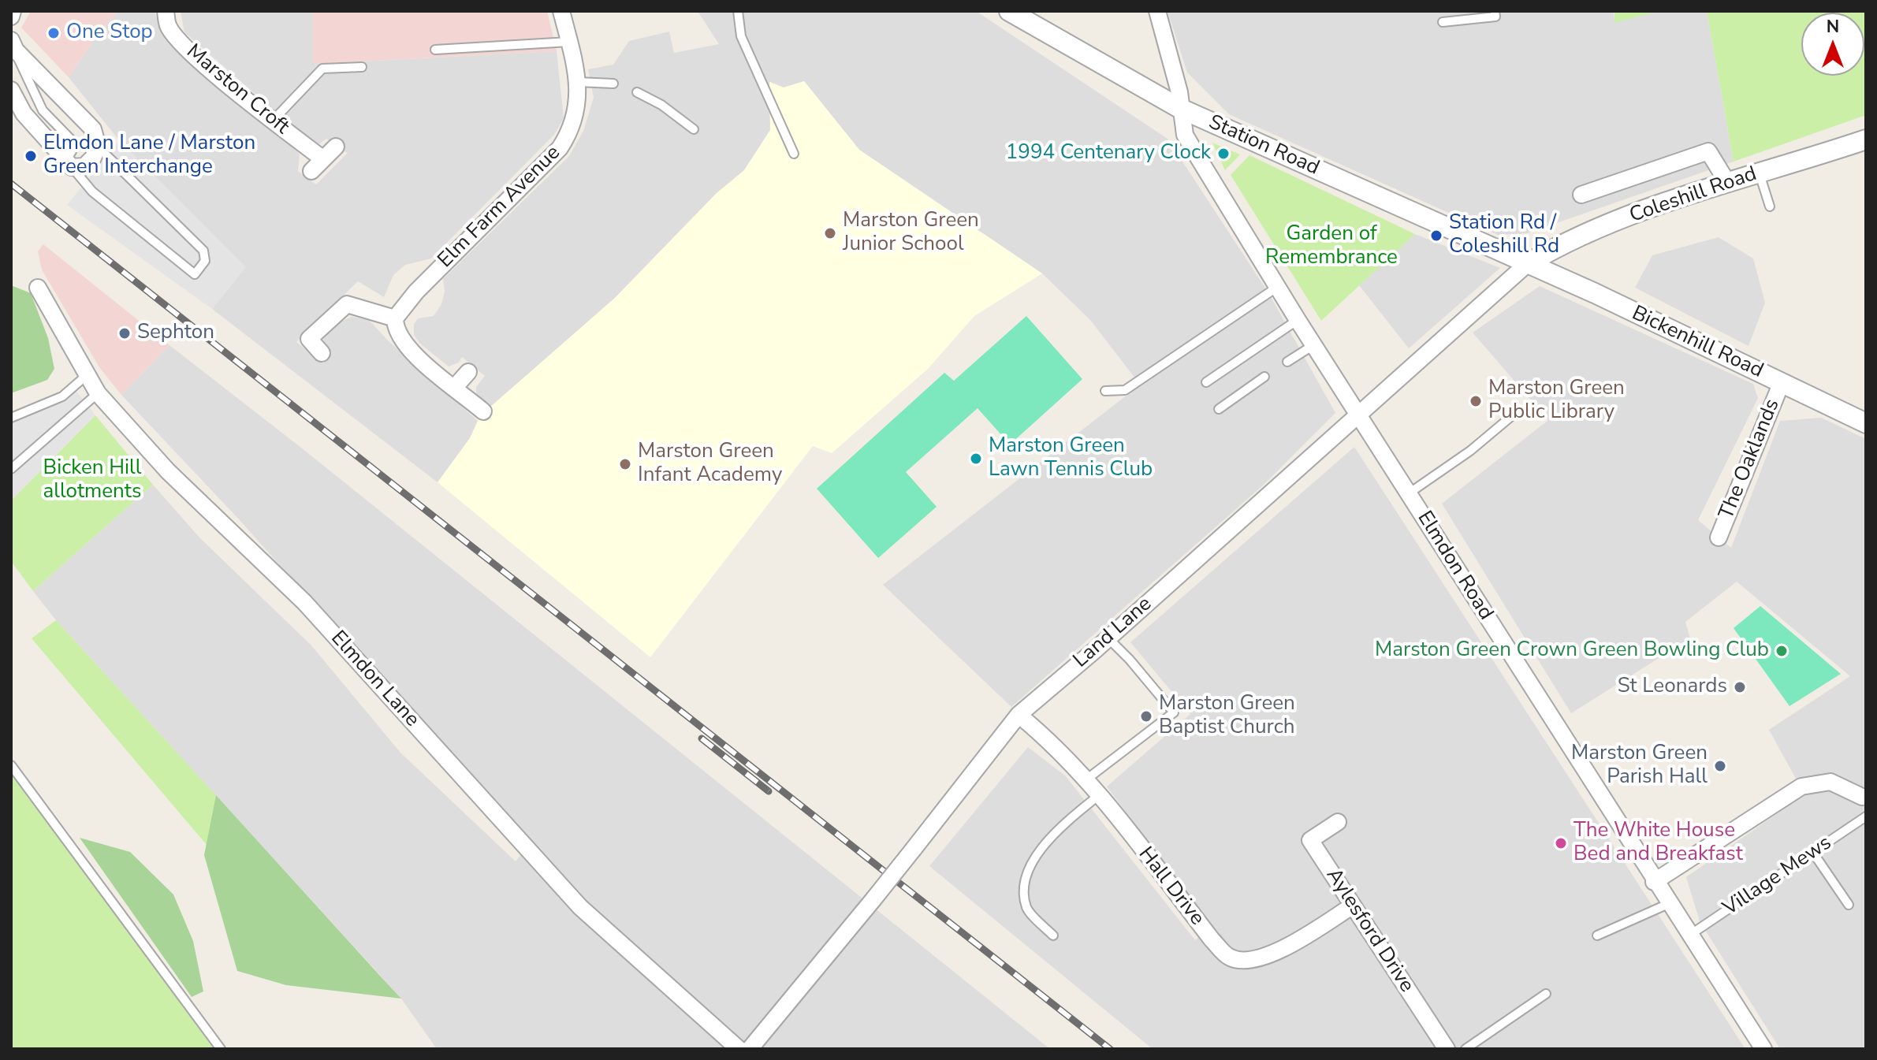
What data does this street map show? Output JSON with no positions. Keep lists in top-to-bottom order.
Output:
{
  "streets": {
    "street": [
      "Marston Croft",
      "Station Road",
      "Coleshill Road",
      "Elm Farm Avenue",
      "Bickenhill Road",
      "The Oaklands",
      "Elmdon Road",
      "Land Lane",
      "Elmdon Lane",
      "Hall Drive",
      "Aylesford Drive"
    ],
    "lane": ["Village Mews"]
  },
  "crossings": [
    ["Station Road", "Coleshill Road"],
    ["Station Road", "Bickenhill Road"],
    ["Station Road", "Elmdon Road"],
    ["Station Road", "Land Lane"],
    ["Coleshill Road", "Bickenhill Road"],
    ["Coleshill Road", "Land Lane"],
    ["Bickenhill Road", "The Oaklands"],
    ["Bickenhill Road", "Land Lane"],
    ["Elmdon Road", "Land Lane"],
    ["Elmdon Road", "Village Mews"],
    ["Land Lane", "Hall Drive"],
    ["Hall Drive", "Aylesford Drive"]
  ],
  "parks": ["Garden of Remembrance", "Bicken Hill allotments"],
  "places": [
    "One Stop",
    "1994 Centenary Clock",
    "Elmdon Lane / Marston Green Interchange",
    "Marston Green Junior School",
    "Station Rd / Coleshill Rd",
    "Sephton",
    "Marston Green Public Library",
    "Marston Green Lawn Tennis Club",
    "Marston Green Infant Academy",
    "Marston Green Crown Green Bowling Club",
    "St Leonards",
    "Marston Green Baptist Church",
    "Marston Green Parish Hall",
    "The White House Bed and Breakfast"
  ],
  "north": "top"
}
